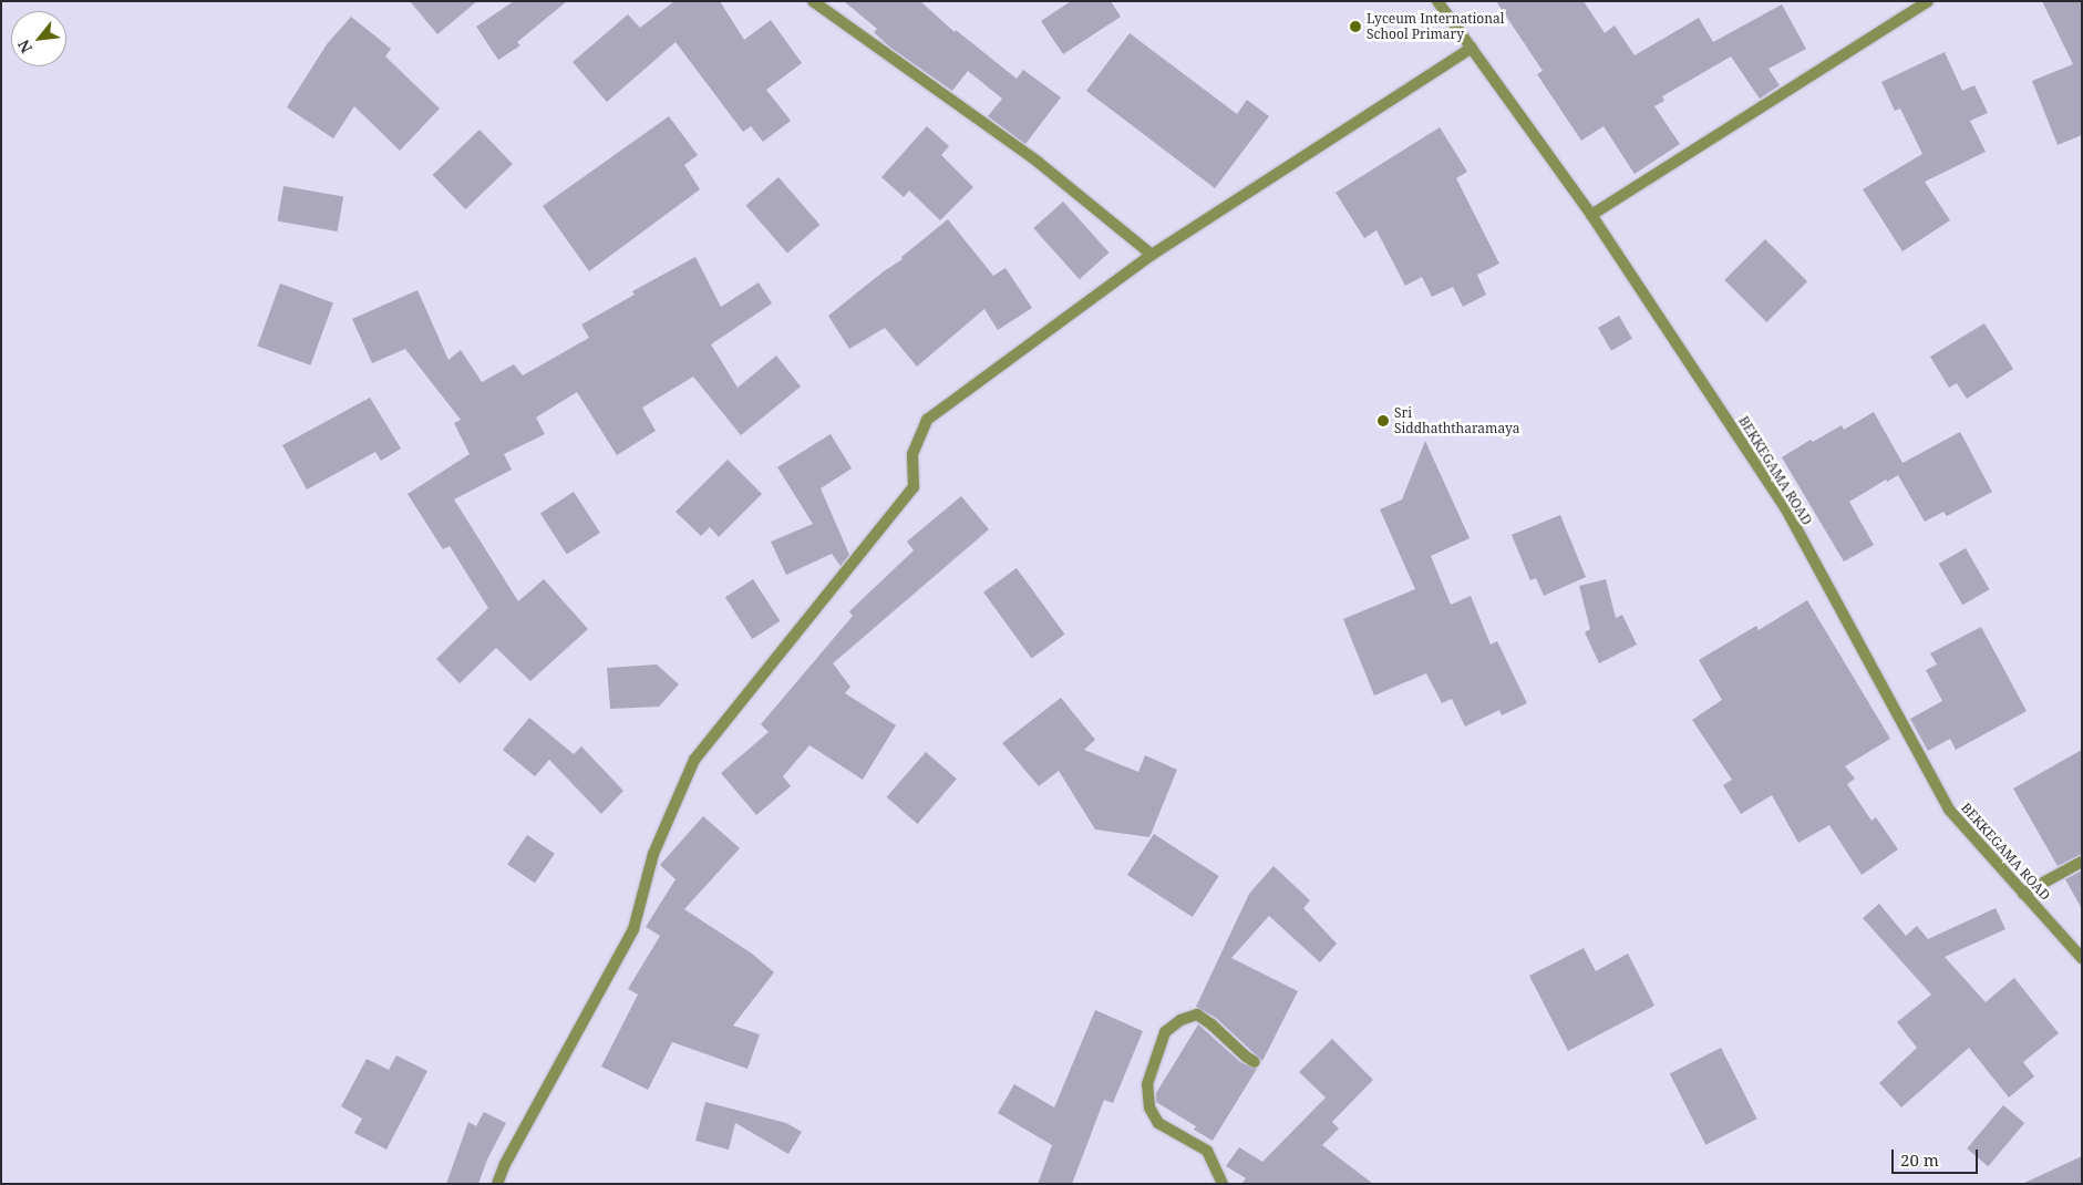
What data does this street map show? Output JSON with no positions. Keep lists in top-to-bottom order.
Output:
{
  "streets": {
    "street": ["BEKKEGAMA ROAD"]
  },
  "places": ["Lyceum International School Primary", "Sri Siddhaththaramaya"],
  "scale_bar": "20 m",
  "north": "bottom left"
}
